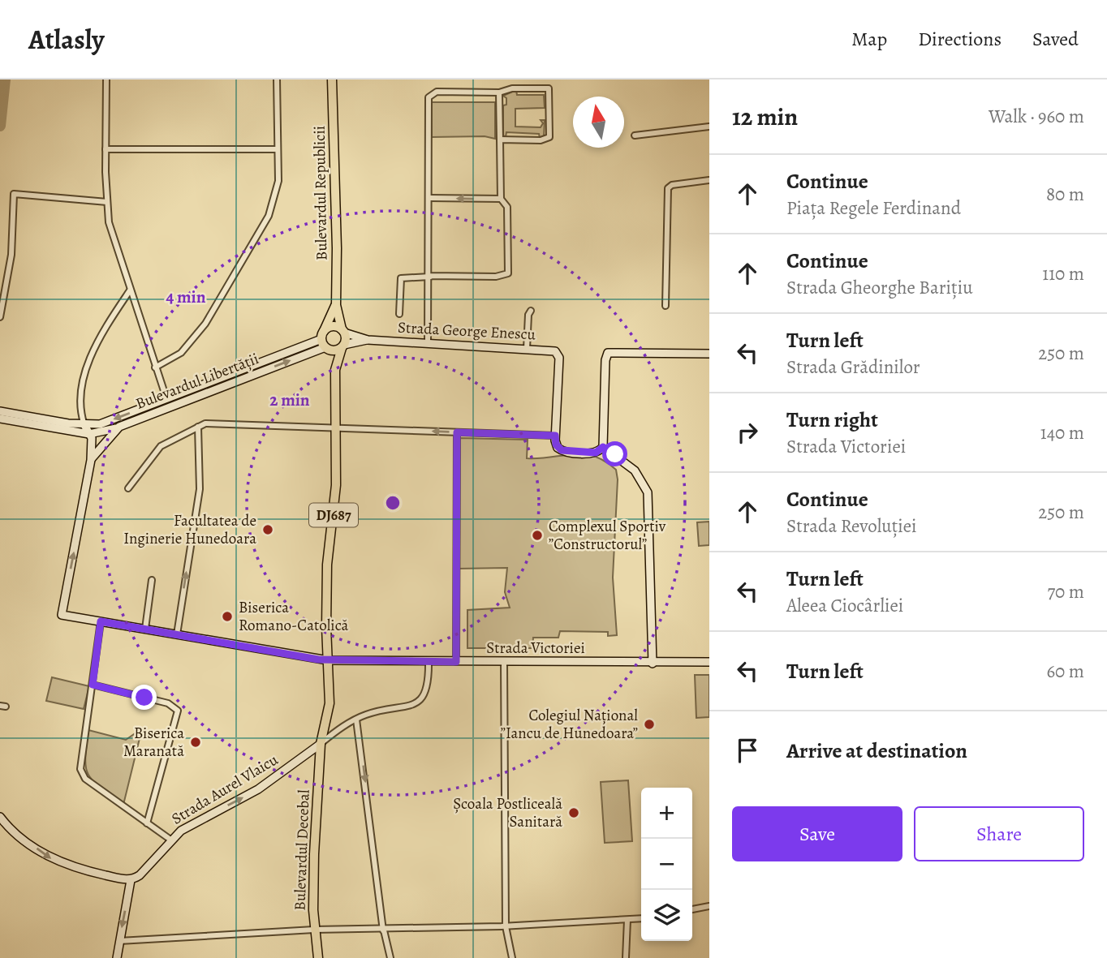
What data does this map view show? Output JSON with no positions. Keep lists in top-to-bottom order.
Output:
{
  "streets": {
    "main road": ["Bulevardul Republicii", "DJ687", "Bulevardul Decebal"],
    "street": [
      "Strada George Enescu",
      "Bulevardul Libertății",
      "Strada Victoriei",
      "Strada Aurel Vlaicu"
    ]
  },
  "crossings": [
    ["Bulevardul Republicii", "Strada George Enescu"],
    ["Bulevardul Republicii", "Bulevardul Libertății"],
    ["Bulevardul Republicii", "DJ687"],
    ["Strada George Enescu", "Bulevardul Libertății"],
    ["Strada George Enescu", "DJ687"],
    ["Bulevardul Libertății", "DJ687"],
    ["Bulevardul Libertății", "Strada Victoriei"],
    ["DJ687", "Strada Victoriei"],
    ["DJ687", "Strada Aurel Vlaicu"],
    ["DJ687", "Bulevardul Decebal"],
    ["Strada Aurel Vlaicu", "Bulevardul Decebal"]
  ],
  "one_way": ["Strada Aurel Vlaicu"],
  "places": [
    "Facultatea de Inginerie Hunedoara",
    "Complexul Sportiv ”Constructorul”",
    "Biserica Romano-Catolică",
    "Colegiul Național ”Iancu de Hunedoara”",
    "Biserica Maranată",
    "Școala Postliceală Sanitară"
  ],
  "north": "top",
  "page": {
    "header": "Atlasly",
    "nav": ["Map", "Directions", "Saved"],
    "heading": ["12 min", "Walk · 960 m"],
    "list": [
      ["Continue", "Piața Regele Ferdinand", "80 m"],
      ["Continue", "Strada Gheorghe Barițiu", "110 m"],
      ["Turn left", "Strada Grădinilor", "250 m"],
      ["Turn right", "Strada Victoriei", "140 m"],
      ["Continue", "Strada Revoluției", "250 m"],
      ["Turn left", "Aleea Ciocârliei", "70 m"],
      ["Turn left", "60 m"],
      "Arrive at destination"
    ],
    "map_buttons": ["+", "−"],
    "buttons": ["Save", "Share"]
  },
  "rings": ["4 min", "2 min"]
}
